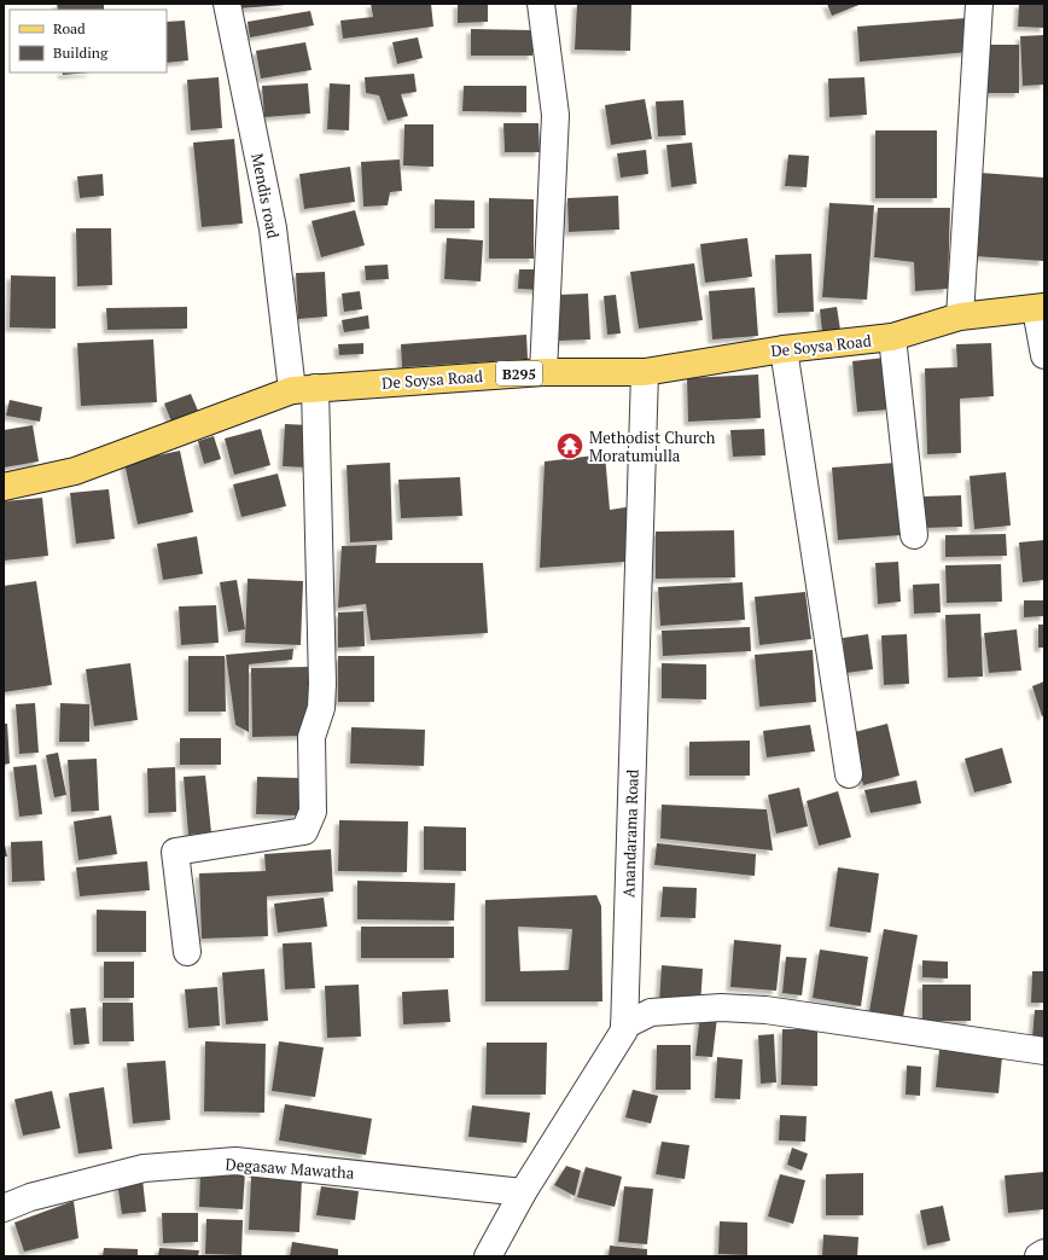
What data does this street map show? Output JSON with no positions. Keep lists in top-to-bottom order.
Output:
{
  "streets": {
    "main road": ["De Soysa Road", "B295"],
    "street": ["Mendis road", "Anandarama Road", "Degasaw Mawatha"]
  },
  "crossings": [
    ["Mendis road", "De Soysa Road"],
    ["De Soysa Road", "Anandarama Road"],
    ["Anandarama Road", "Degasaw Mawatha"]
  ],
  "places": {
    "temple": ["Methodist Church Moratumulla"]
  },
  "legend": ["Road", "Building"]
}
